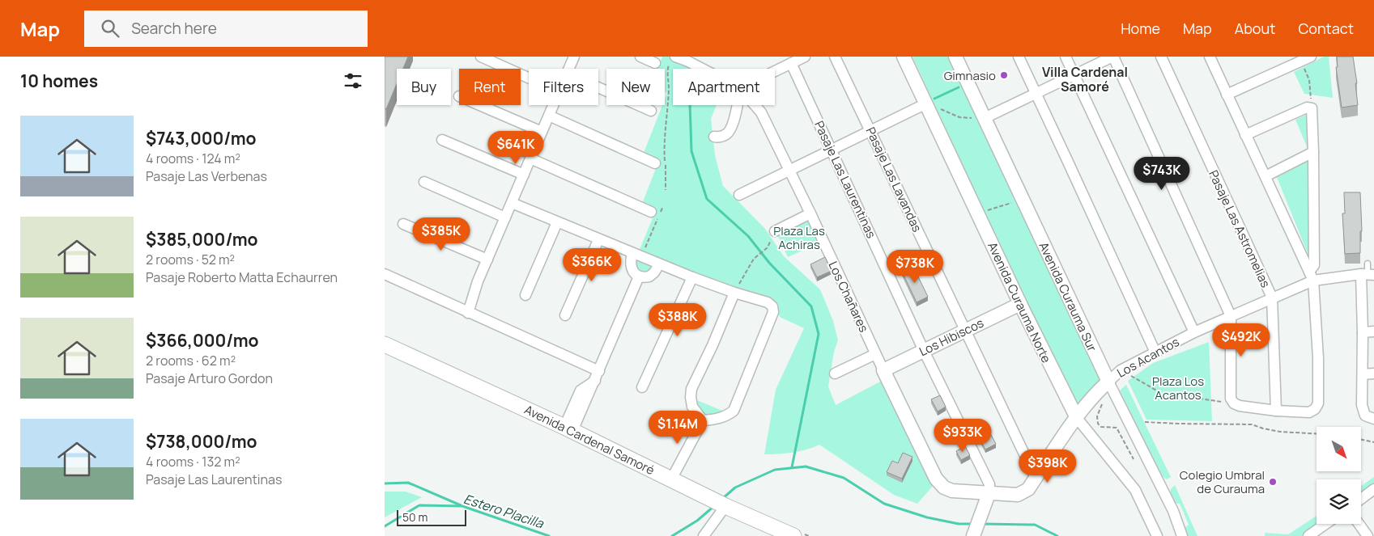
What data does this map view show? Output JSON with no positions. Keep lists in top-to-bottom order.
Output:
{
  "streets": {
    "main road": ["Avenida Cardenal Samoré"],
    "street": [
      "Pasaje Las Laurentinas",
      "Pasaje Las Lavandas",
      "Pasaje Las Astromelias",
      "Los Chañares",
      "Avenida Curauma Sur",
      "Avenida Curauma Norte",
      "Los Hibiscos",
      "Los Acantos"
    ]
  },
  "crossings": [
    ["Pasaje Las Laurentinas", "Los Chañares"],
    ["Pasaje Las Laurentinas", "Los Hibiscos"],
    ["Pasaje Las Laurentinas", "Los Acantos"],
    ["Pasaje Las Lavandas", "Los Hibiscos"],
    ["Pasaje Las Lavandas", "Los Acantos"],
    ["Pasaje Las Astromelias", "Los Acantos"],
    ["Los Chañares", "Los Hibiscos"],
    ["Los Chañares", "Los Acantos"],
    ["Avenida Curauma Sur", "Los Acantos"],
    ["Avenida Curauma Norte", "Los Hibiscos"],
    ["Avenida Curauma Norte", "Los Acantos"]
  ],
  "districts": ["Villa Cardenal Samoré"],
  "water": ["Estero Placilla"],
  "parks": ["Plaza Las Achiras", "Plaza Los Acantos"],
  "places": ["Gimnasio", "Colegio Umbral de Curauma"],
  "scale_bar": "50 m",
  "north": "bottom right",
  "page": {
    "header": "Map",
    "search": "Search here",
    "nav": [
      "Home",
      "Map",
      "About",
      "Contact"
    ],
    "heading": "10 homes",
    "chip": [
      "Buy",
      "Rent",
      "Filters",
      "New",
      "Apartment"
    ],
    "list": [
      {
        "name": "$743,000/mo",
        "note": "4 rooms · 124 m² · Pasaje Las Verbenas"
      },
      {
        "name": "$385,000/mo",
        "note": "2 rooms · 52 m² · Pasaje Roberto Matta Echaurren"
      },
      {
        "name": "$366,000/mo",
        "note": "2 rooms · 62 m² · Pasaje Arturo Gordon"
      },
      {
        "name": "$738,000/mo",
        "note": "4 rooms · 132 m² · Pasaje Las Laurentinas"
      }
    ],
    "price": [
      "$641K",
      "$743K",
      "$385K",
      "$366K",
      "$738K",
      "$388K",
      "$492K",
      "$1.14M",
      "$933K",
      "$398K"
    ],
    "scale": "50 m"
  }
}
